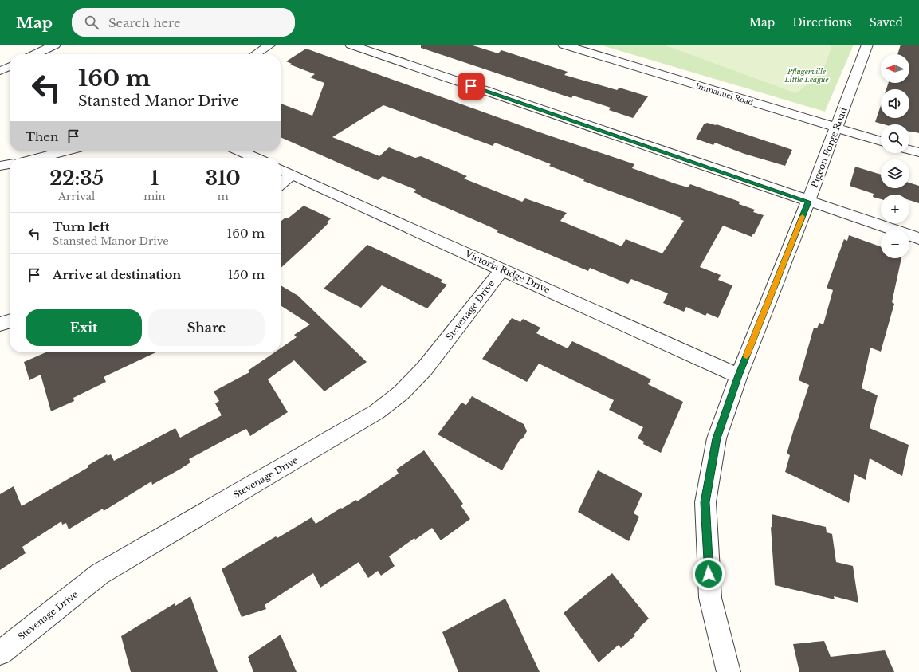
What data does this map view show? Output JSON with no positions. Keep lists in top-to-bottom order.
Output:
{
  "streets": {
    "street": [
      "Immanuel Road",
      "Pigeon Forge Road",
      "Victoria Ridge Drive",
      "Stevenage Drive"
    ]
  },
  "crossings": [
    ["Immanuel Road", "Pigeon Forge Road"],
    ["Pigeon Forge Road", "Victoria Ridge Drive"],
    ["Victoria Ridge Drive", "Stevenage Drive"]
  ],
  "parks": ["Pflugerville Little League"],
  "north": "left",
  "page": {
    "header": "Map",
    "search": "Search here",
    "nav": ["Map", "Directions", "Saved"],
    "map_buttons": ["+", "−"],
    "turn": ["160 m", "Stansted Manor Drive"],
    "then": "Then",
    "eta": [
      "22:35",
      "Arrival",
      "1",
      "min",
      "310",
      "m"
    ],
    "list": [
      {
        "name": "Turn left",
        "note": "Stansted Manor Drive",
        "value": "160 m"
      },
      {
        "name": "Arrive at destination",
        "value": "150 m"
      }
    ],
    "buttons": ["Exit", "Share"]
  }
}
